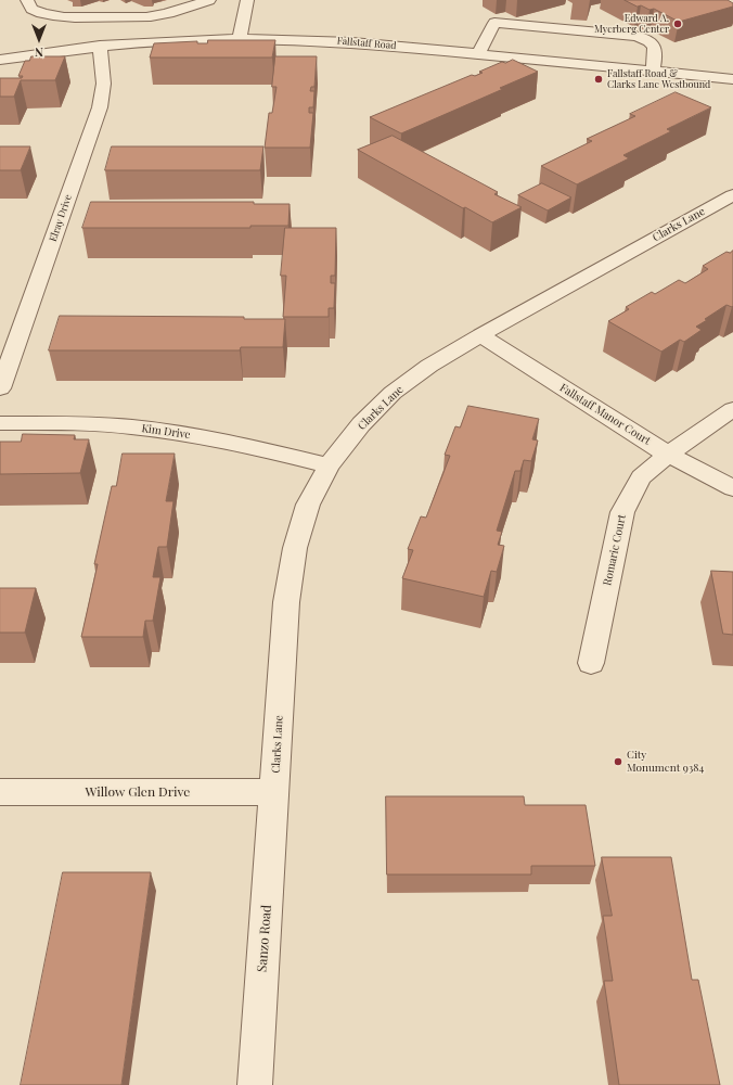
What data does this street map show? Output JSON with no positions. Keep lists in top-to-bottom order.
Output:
{
  "streets": {
    "street": [
      "Fallstaff Road",
      "Elray Drive",
      "Clarks Lane",
      "Fallstaff Manor Court",
      "Kim Drive",
      "Romaric Court",
      "Willow Glen Drive",
      "Sanzo Road"
    ]
  },
  "crossings": [
    ["Fallstaff Road", "Elray Drive"],
    ["Clarks Lane", "Fallstaff Manor Court"],
    ["Clarks Lane", "Kim Drive"],
    ["Clarks Lane", "Willow Glen Drive"],
    ["Clarks Lane", "Sanzo Road"],
    ["Fallstaff Manor Court", "Romaric Court"],
    ["Willow Glen Drive", "Sanzo Road"]
  ],
  "places": ["Edward A. Myerberg Center", "Fallstaff Road & Clarks Lane Westbound", "City Monument 9384"],
  "north": "bottom"
}
